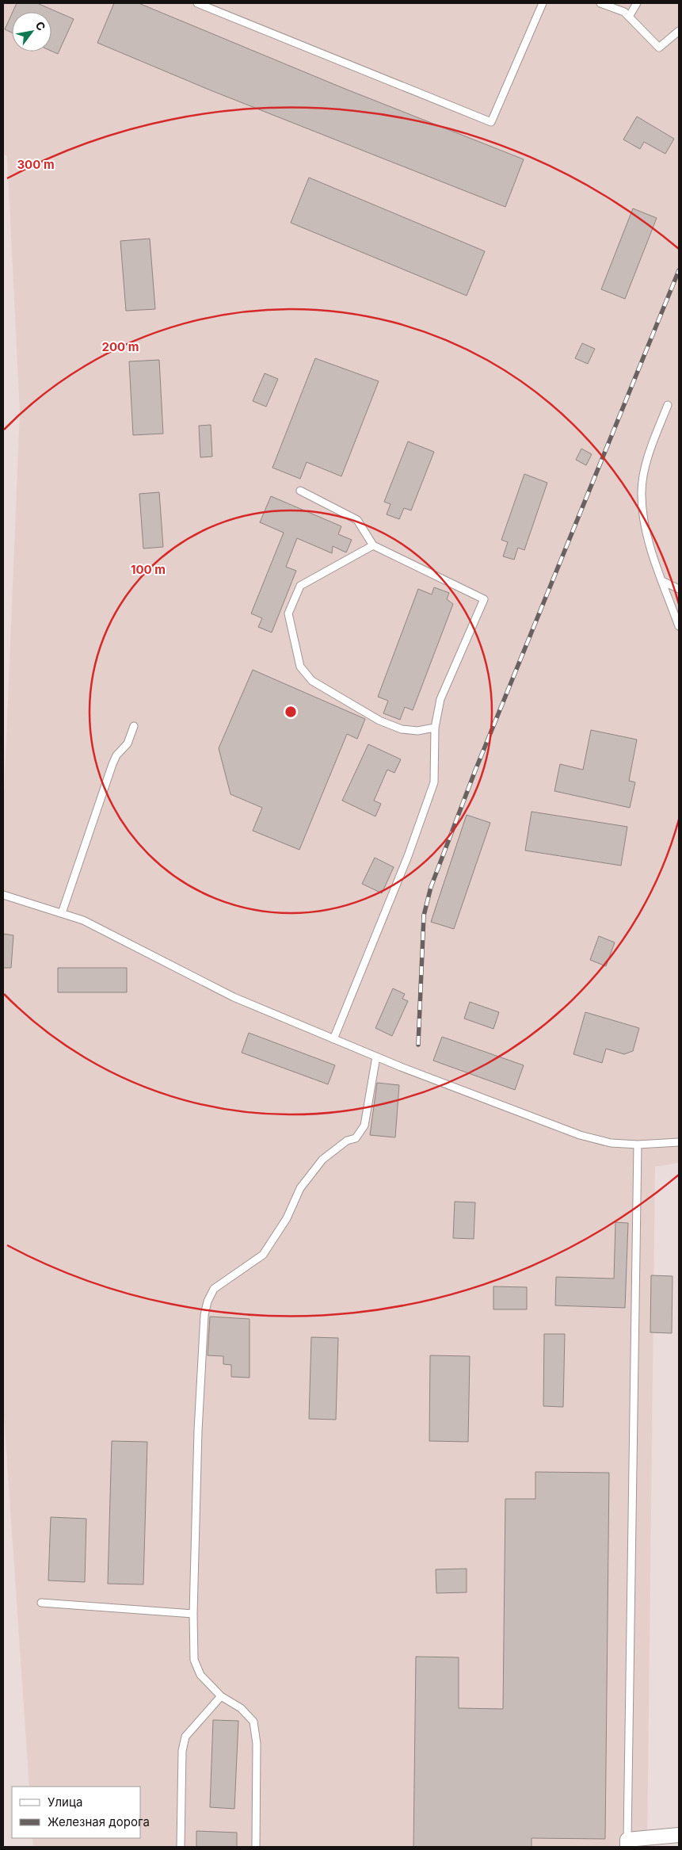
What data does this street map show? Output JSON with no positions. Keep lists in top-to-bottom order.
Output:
{
  "legend": ["Улица", "Железная дорога"],
  "north": "top right",
  "rings": ["300 m", "200 m", "100 m"]
}
